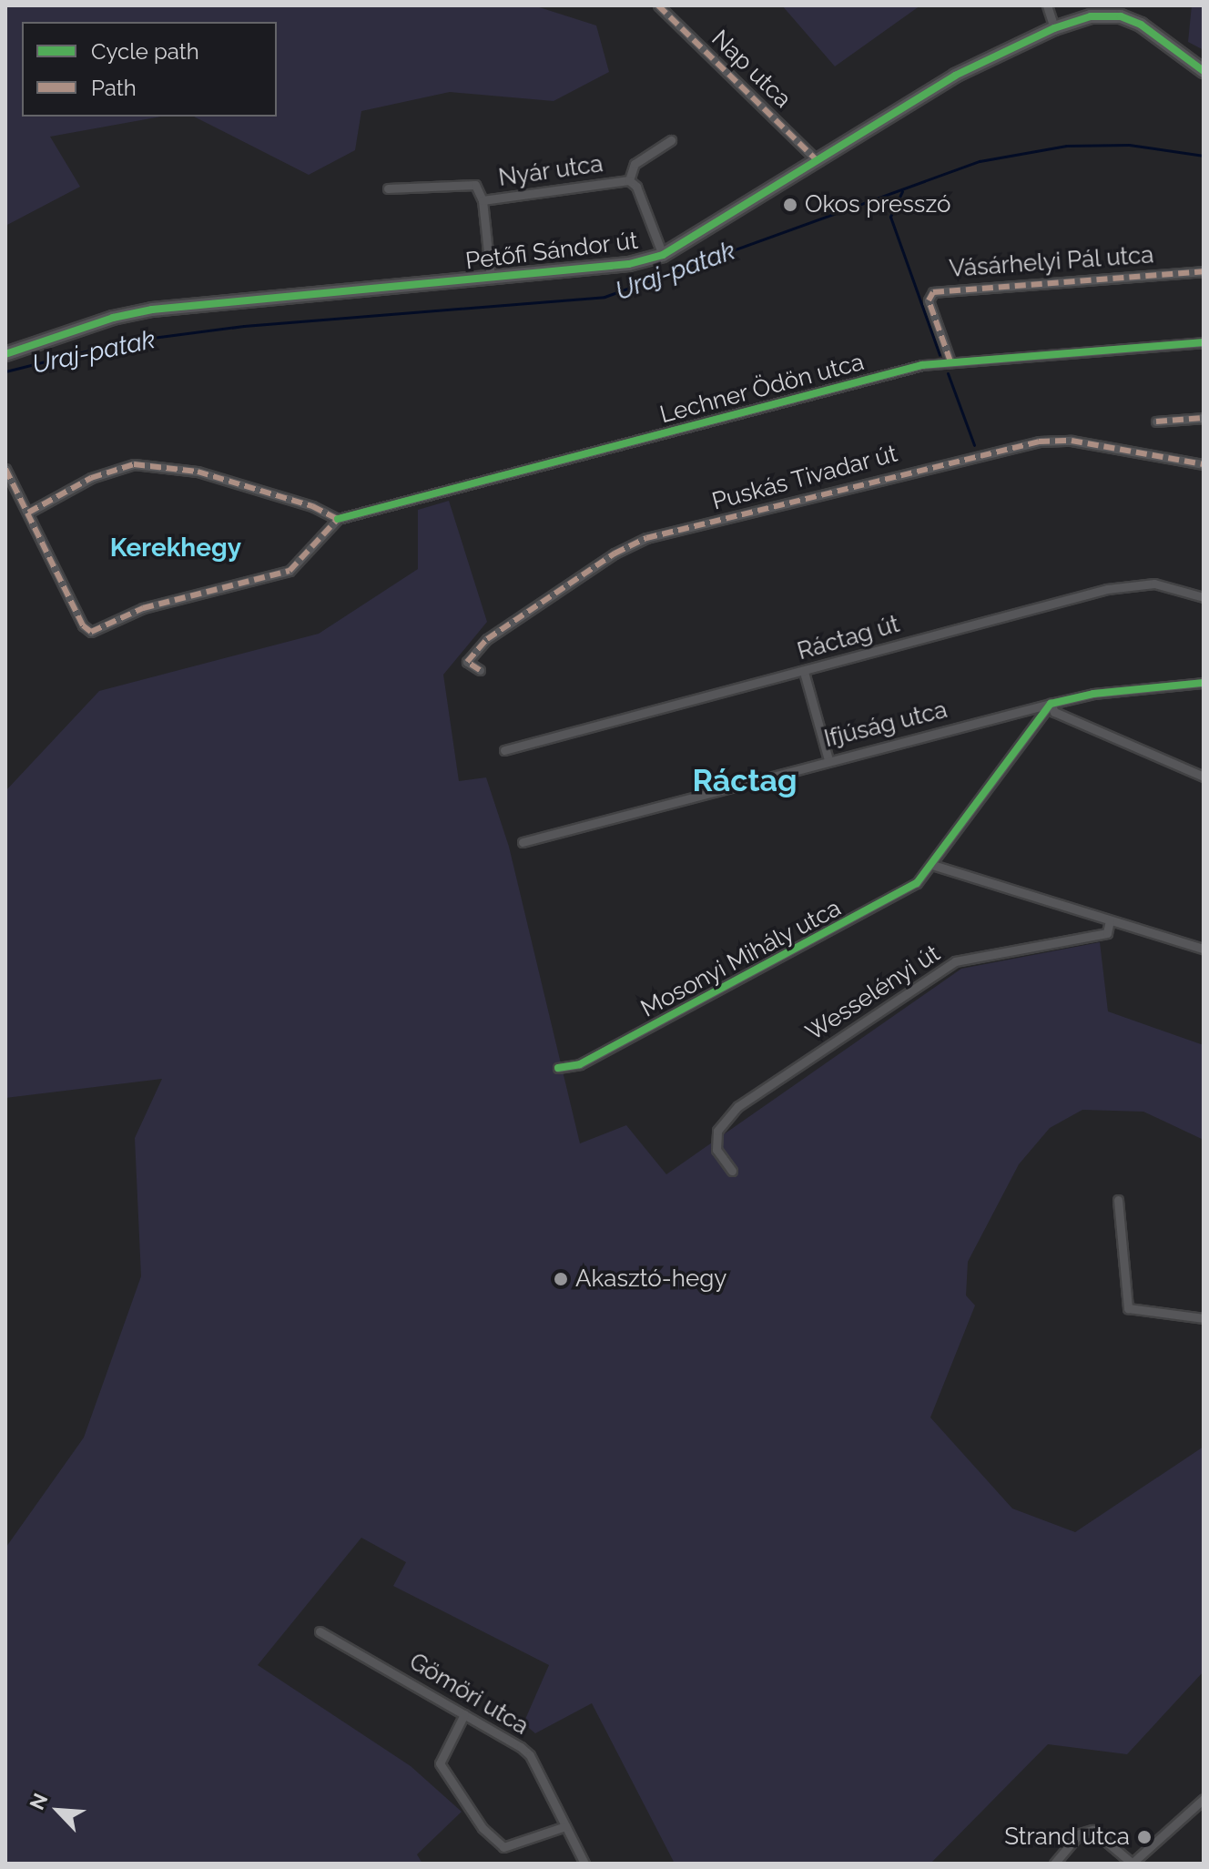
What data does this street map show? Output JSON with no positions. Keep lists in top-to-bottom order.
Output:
{
  "streets": {
    "street": [
      "Nap utca",
      "Nyár utca",
      "Petőfi Sándor út",
      "Vásárhelyi Pál utca",
      "Lechner Ödön utca",
      "Puskás Tivadar út",
      "Ráctag út",
      "Ifjúság utca",
      "Mosonyi Mihály utca",
      "Wesselényi út",
      "Gömöri utca"
    ]
  },
  "crossings": [
    ["Nap utca", "Petőfi Sándor út"],
    ["Nyár utca", "Petőfi Sándor út"],
    ["Vásárhelyi Pál utca", "Lechner Ödön utca"],
    ["Ifjúság utca", "Mosonyi Mihály utca"]
  ],
  "districts": ["Kerekhegy", "Ráctag"],
  "water": ["Uraj-patak"],
  "places": ["Okos presszó", "Akasztó-hegy", "Strand utca"],
  "legend": ["Cycle path", "Path"],
  "north": "top left"
}
